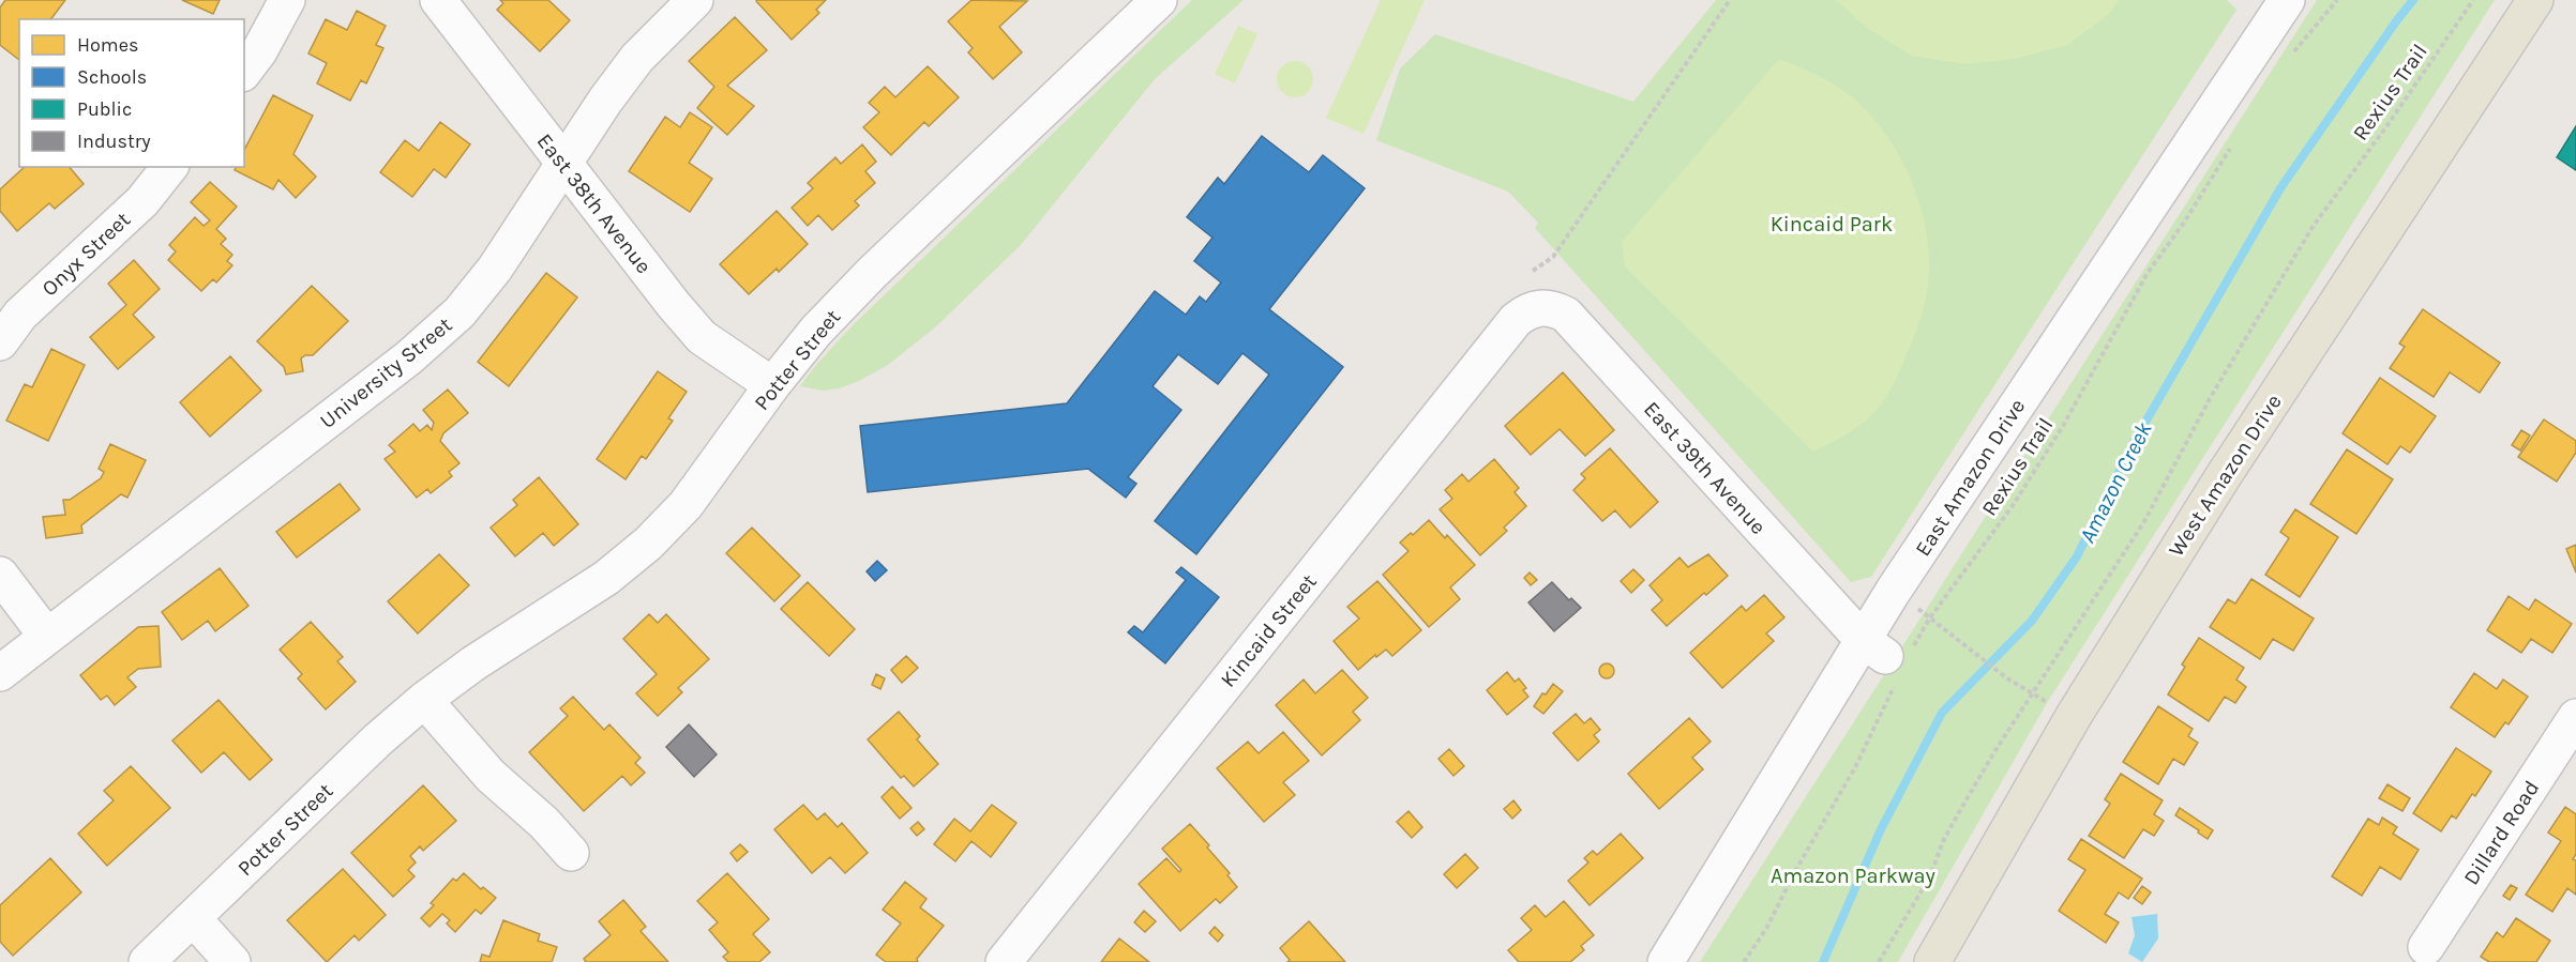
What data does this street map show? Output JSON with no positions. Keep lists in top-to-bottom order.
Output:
{
  "streets": {
    "main road": ["West Amazon Drive"],
    "street": [
      "East 38th Avenue",
      "Onyx Street",
      "Potter Street",
      "University Street",
      "East 39th Avenue",
      "East Amazon Drive",
      "Kincaid Street",
      "Dillard Road"
    ],
    "path": ["Rexius Trail"]
  },
  "crossings": [
    ["Rexius Trail", "East 39th Avenue"],
    ["Rexius Trail", "East Amazon Drive"],
    ["East 38th Avenue", "Potter Street"],
    ["East 38th Avenue", "University Street"],
    ["East 39th Avenue", "East Amazon Drive"],
    ["East 39th Avenue", "Kincaid Street"]
  ],
  "water": ["Amazon Creek"],
  "parks": ["Kincaid Park", "Amazon Parkway"],
  "legend": [
    "Homes",
    "Schools",
    "Public",
    "Industry"
  ]
}
